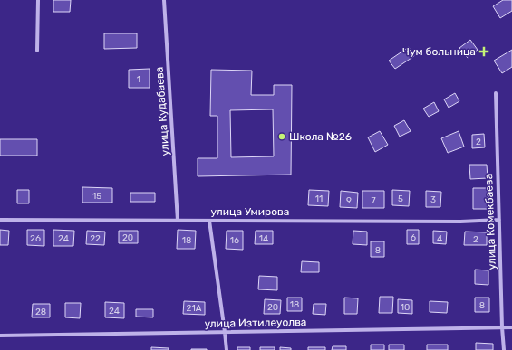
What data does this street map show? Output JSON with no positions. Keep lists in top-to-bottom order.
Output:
{
  "streets": {
    "street": [
      "улица Кудабаева",
      "улица Умирова",
      "улица Комекбаева",
      "улица Изтилеуолва"
    ]
  },
  "crossings": [
    ["улица Кудабаева", "улица Умирова"],
    ["улица Умирова", "улица Комекбаева"],
    ["улица Комекбаева", "улица Изтилеуолва"]
  ],
  "places": {
    "health": ["Чум больница"],
    "other": ["Школа №26"]
  },
  "house_numbers": [
    "1",
    "2",
    "15",
    "11",
    "5",
    "3",
    "9",
    "7",
    "20",
    "6",
    "26",
    "24",
    "22",
    "14",
    "4",
    "2",
    "18",
    "16",
    "8",
    "18",
    "8",
    "20",
    "10",
    "21А",
    "24",
    "28"
  ]
}
